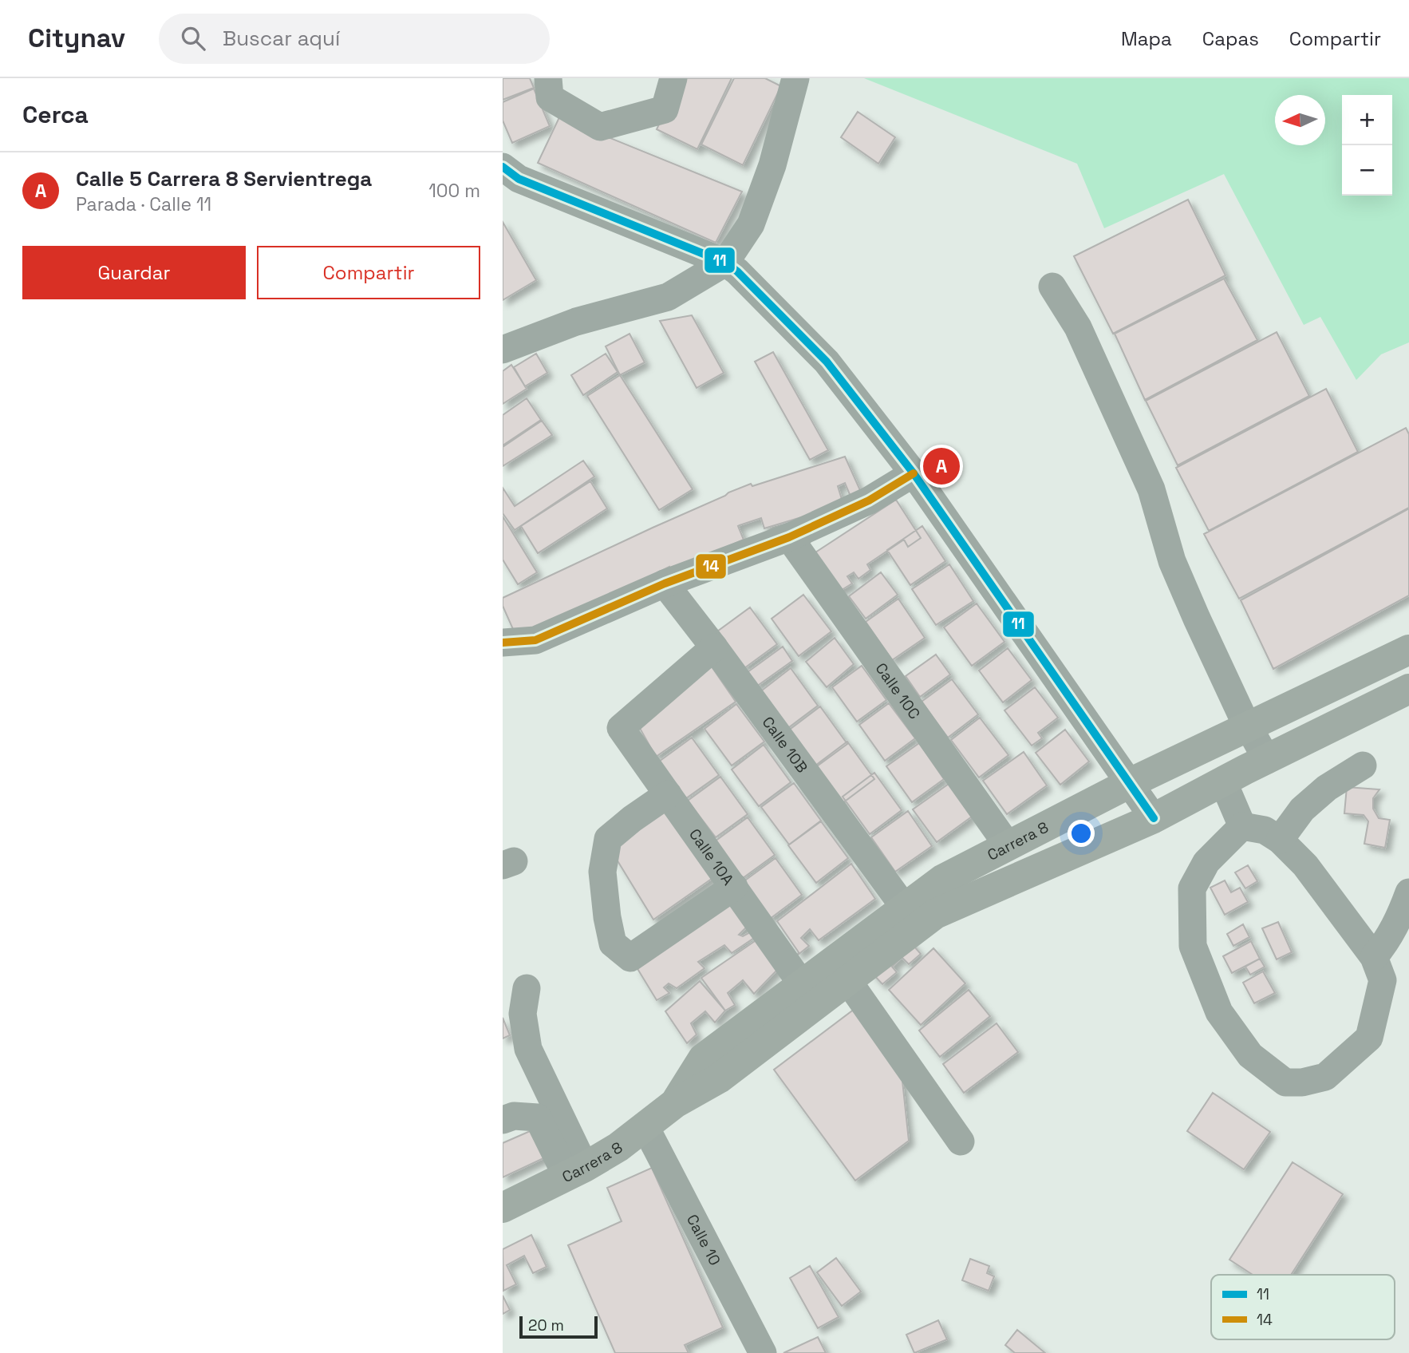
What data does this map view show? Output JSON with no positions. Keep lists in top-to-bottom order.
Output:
{
  "streets": {
    "main road": ["Carrera 8"],
    "street": [
      "Calle 10C",
      "Calle 10B",
      "Calle 10A",
      "Calle 10"
    ]
  },
  "crossings": [
    ["Calle 10C", "Carrera 8"],
    ["Calle 10B", "Carrera 8"],
    ["Calle 10B", "Calle 10A"],
    ["Carrera 8", "Calle 10A"],
    ["Carrera 8", "Calle 10"]
  ],
  "lines": ["transit line 11", "transit line 14"],
  "legend": ["11", "14"],
  "scale_bar": "20 m",
  "north": "left",
  "page": {
    "header": "Citynav",
    "search": "Buscar aquí",
    "nav": ["Mapa", "Capas", "Compartir"],
    "heading": "Cerca",
    "map_buttons": ["+", "−"],
    "list": [
      {
        "mark": "A",
        "name": "Calle 5 Carrera 8 Servientrega",
        "note": "Parada · Calle 11",
        "value": "100 m"
      }
    ],
    "buttons": ["Guardar", "Compartir"],
    "pins": "A",
    "scale": "20 m"
  }
}
